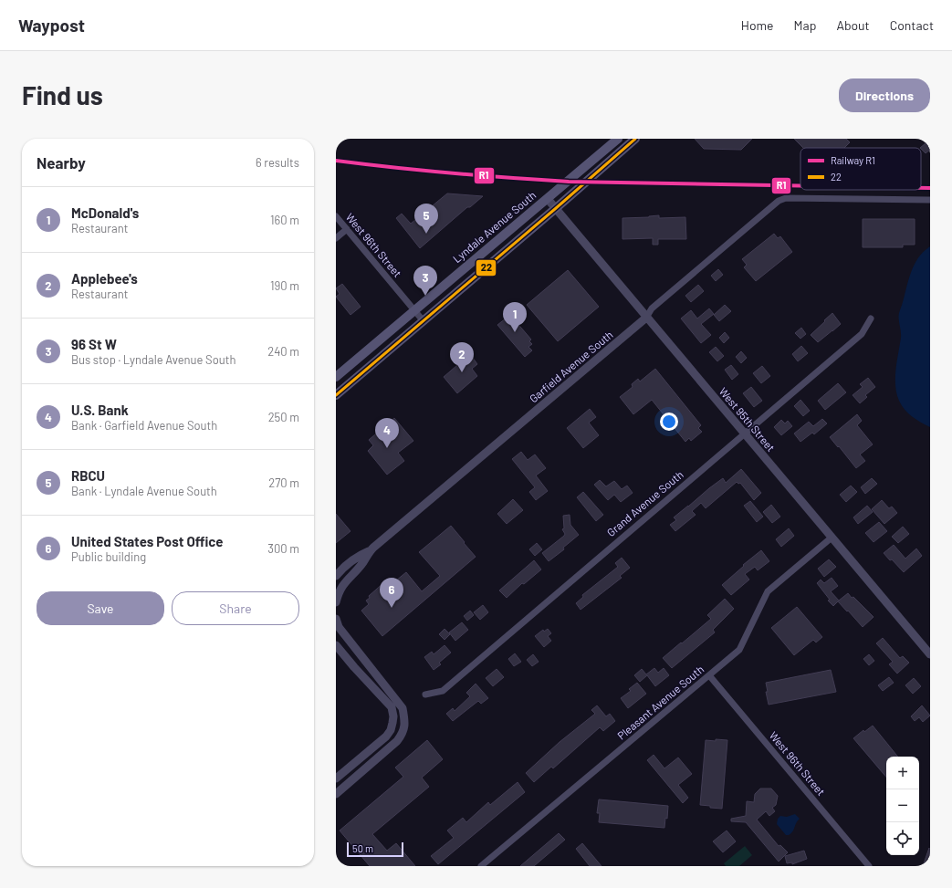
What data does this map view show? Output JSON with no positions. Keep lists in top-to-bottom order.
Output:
{
  "streets": {
    "main road": ["Lyndale Avenue South"],
    "street": [
      "West 96th Street",
      "Garfield Avenue South",
      "West 95th Street",
      "Grand Avenue South",
      "Pleasant Avenue South"
    ]
  },
  "crossings": [
    ["Lyndale Avenue South", "West 96th Street"],
    ["Lyndale Avenue South", "West 95th Street"],
    ["West 96th Street", "Pleasant Avenue South"],
    ["Garfield Avenue South", "West 95th Street"],
    ["West 95th Street", "Grand Avenue South"],
    ["West 95th Street", "Pleasant Avenue South"]
  ],
  "lines": ["transit line 22", "rail line R1"],
  "legend": ["Railway R1", "22"],
  "scale_bar": "50 m",
  "page": {
    "header": "Waypost",
    "nav": [
      "Home",
      "Map",
      "About",
      "Contact"
    ],
    "buttons": [
      "Directions",
      ["Save", "Share"]
    ],
    "title": "Find us",
    "heading": ["Nearby", "6 results"],
    "list": [
      {
        "mark": "1",
        "name": "McDonald's",
        "note": "Restaurant",
        "value": "160 m"
      },
      {
        "mark": "2",
        "name": "Applebee's",
        "note": "Restaurant",
        "value": "190 m"
      },
      {
        "mark": "3",
        "name": "96 St W",
        "note": "Bus stop · Lyndale Avenue South",
        "value": "240 m"
      },
      {
        "mark": "4",
        "name": "U.S. Bank",
        "note": "Bank · Garfield Avenue South",
        "value": "250 m"
      },
      {
        "mark": "5",
        "name": "RBCU",
        "note": "Bank · Lyndale Avenue South",
        "value": "270 m"
      },
      {
        "mark": "6",
        "name": "United States Post Office",
        "note": "Public building",
        "value": "300 m"
      }
    ],
    "pins": [
      "5",
      "3",
      "1",
      "2",
      "4",
      "6"
    ],
    "map_buttons": ["+", "−"],
    "scale": "50 m"
  }
}
